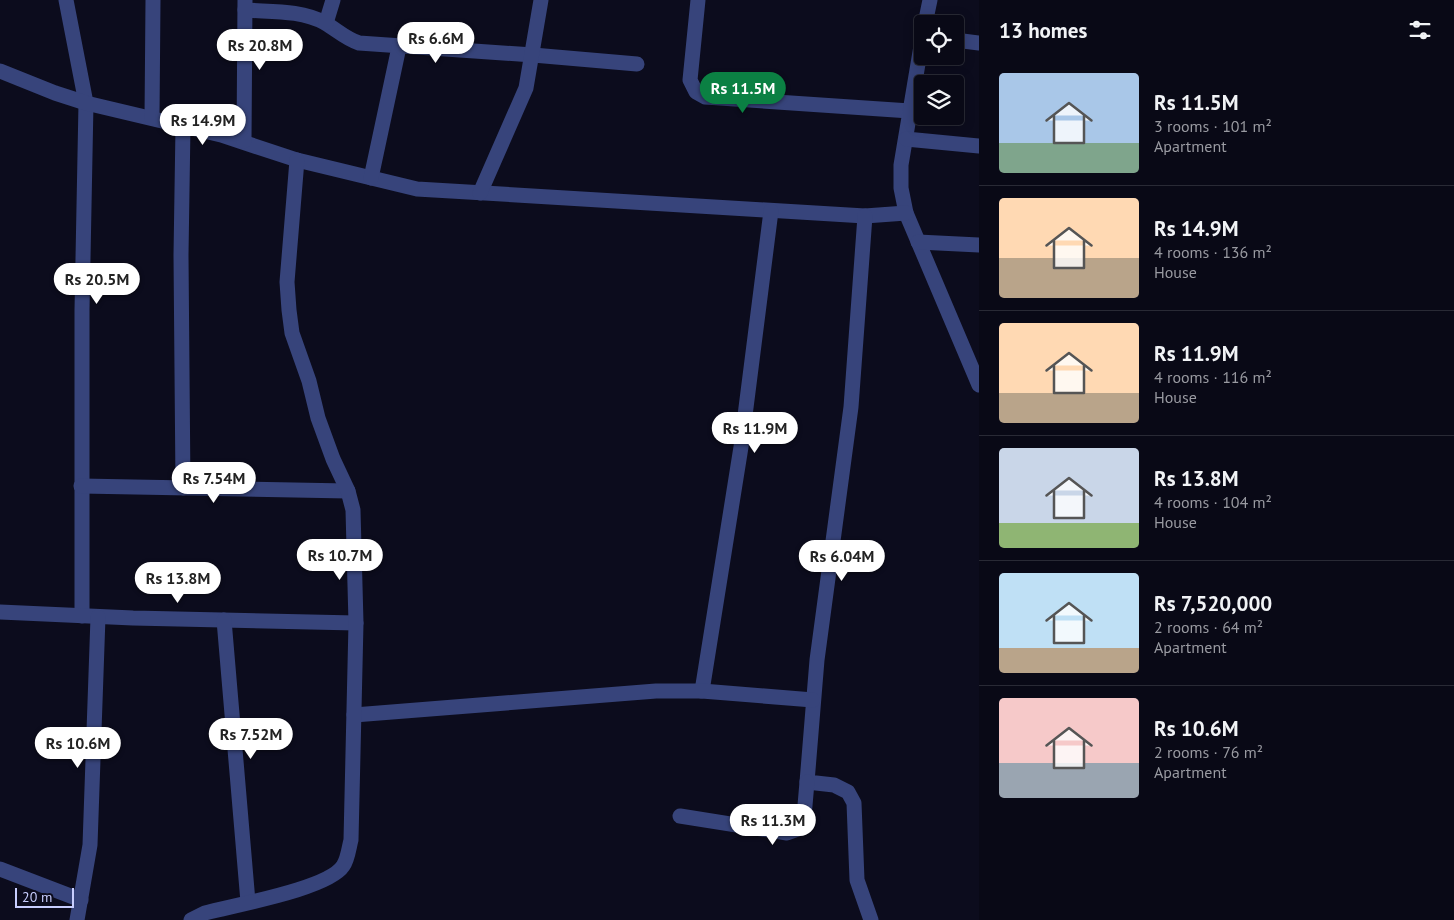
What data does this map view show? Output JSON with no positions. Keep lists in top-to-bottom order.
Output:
{
  "scale_bar": "20 m",
  "page": {
    "heading": "13 homes",
    "price": [
      "Rs 6.6M",
      "Rs 20.8M",
      "Rs 11.5M",
      "Rs 14.9M",
      "Rs 20.5M",
      "Rs 11.9M",
      "Rs 7.54M",
      "Rs 10.7M",
      "Rs 6.04M",
      "Rs 13.8M",
      "Rs 7.52M",
      "Rs 10.6M",
      "Rs 11.3M"
    ],
    "list": [
      {
        "name": "Rs 11.5M",
        "note": "3 rooms · 101 m² · Apartment"
      },
      {
        "name": "Rs 14.9M",
        "note": "4 rooms · 136 m² · House"
      },
      {
        "name": "Rs 11.9M",
        "note": "4 rooms · 116 m² · House"
      },
      {
        "name": "Rs 13.8M",
        "note": "4 rooms · 104 m² · House"
      },
      {
        "name": "Rs 7,520,000",
        "note": "2 rooms · 64 m² · Apartment"
      },
      {
        "name": "Rs 10.6M",
        "note": "2 rooms · 76 m² · Apartment"
      }
    ],
    "scale": "20 m"
  }
}
